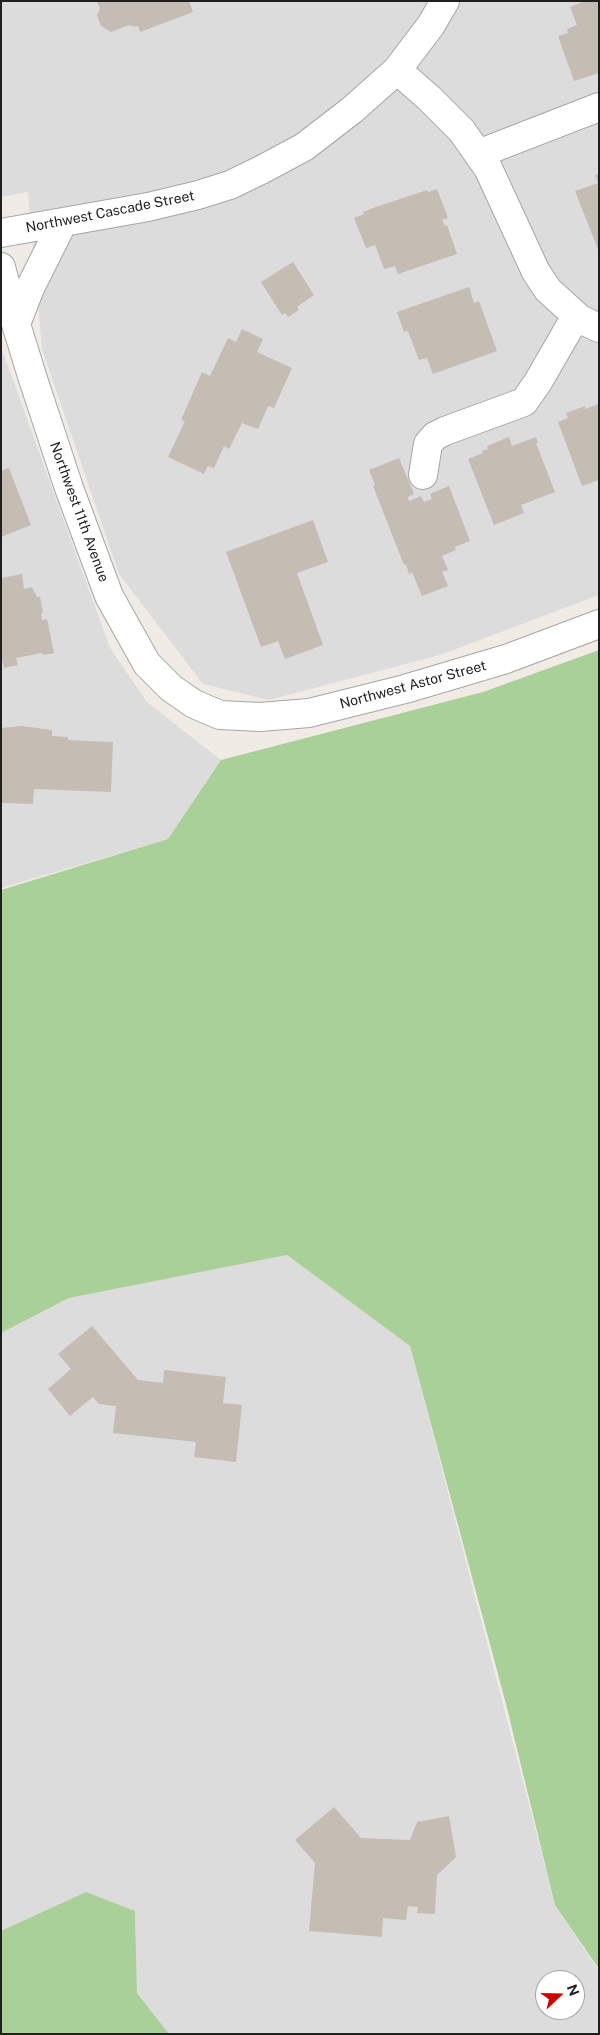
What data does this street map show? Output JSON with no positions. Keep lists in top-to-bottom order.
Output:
{
  "streets": {
    "street": ["Northwest Cascade Street", "Northwest 11th Avenue", "Northwest Astor Street"]
  },
  "crossings": [
    ["Northwest 11th Avenue", "Northwest Astor Street"]
  ],
  "north": "right"
}
